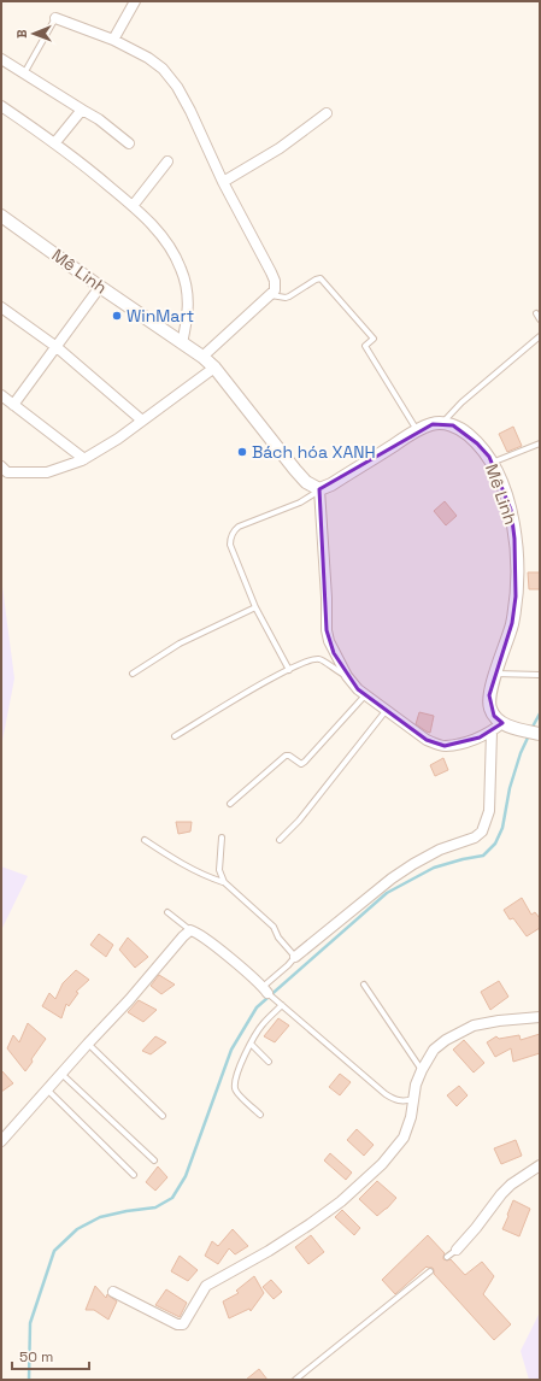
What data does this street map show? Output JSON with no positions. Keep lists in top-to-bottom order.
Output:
{
  "streets": {
    "street": ["Mê Linh"]
  },
  "places": ["WinMart", "Bách hóa XANH"],
  "scale_bar": "50 m",
  "north": "left"
}
